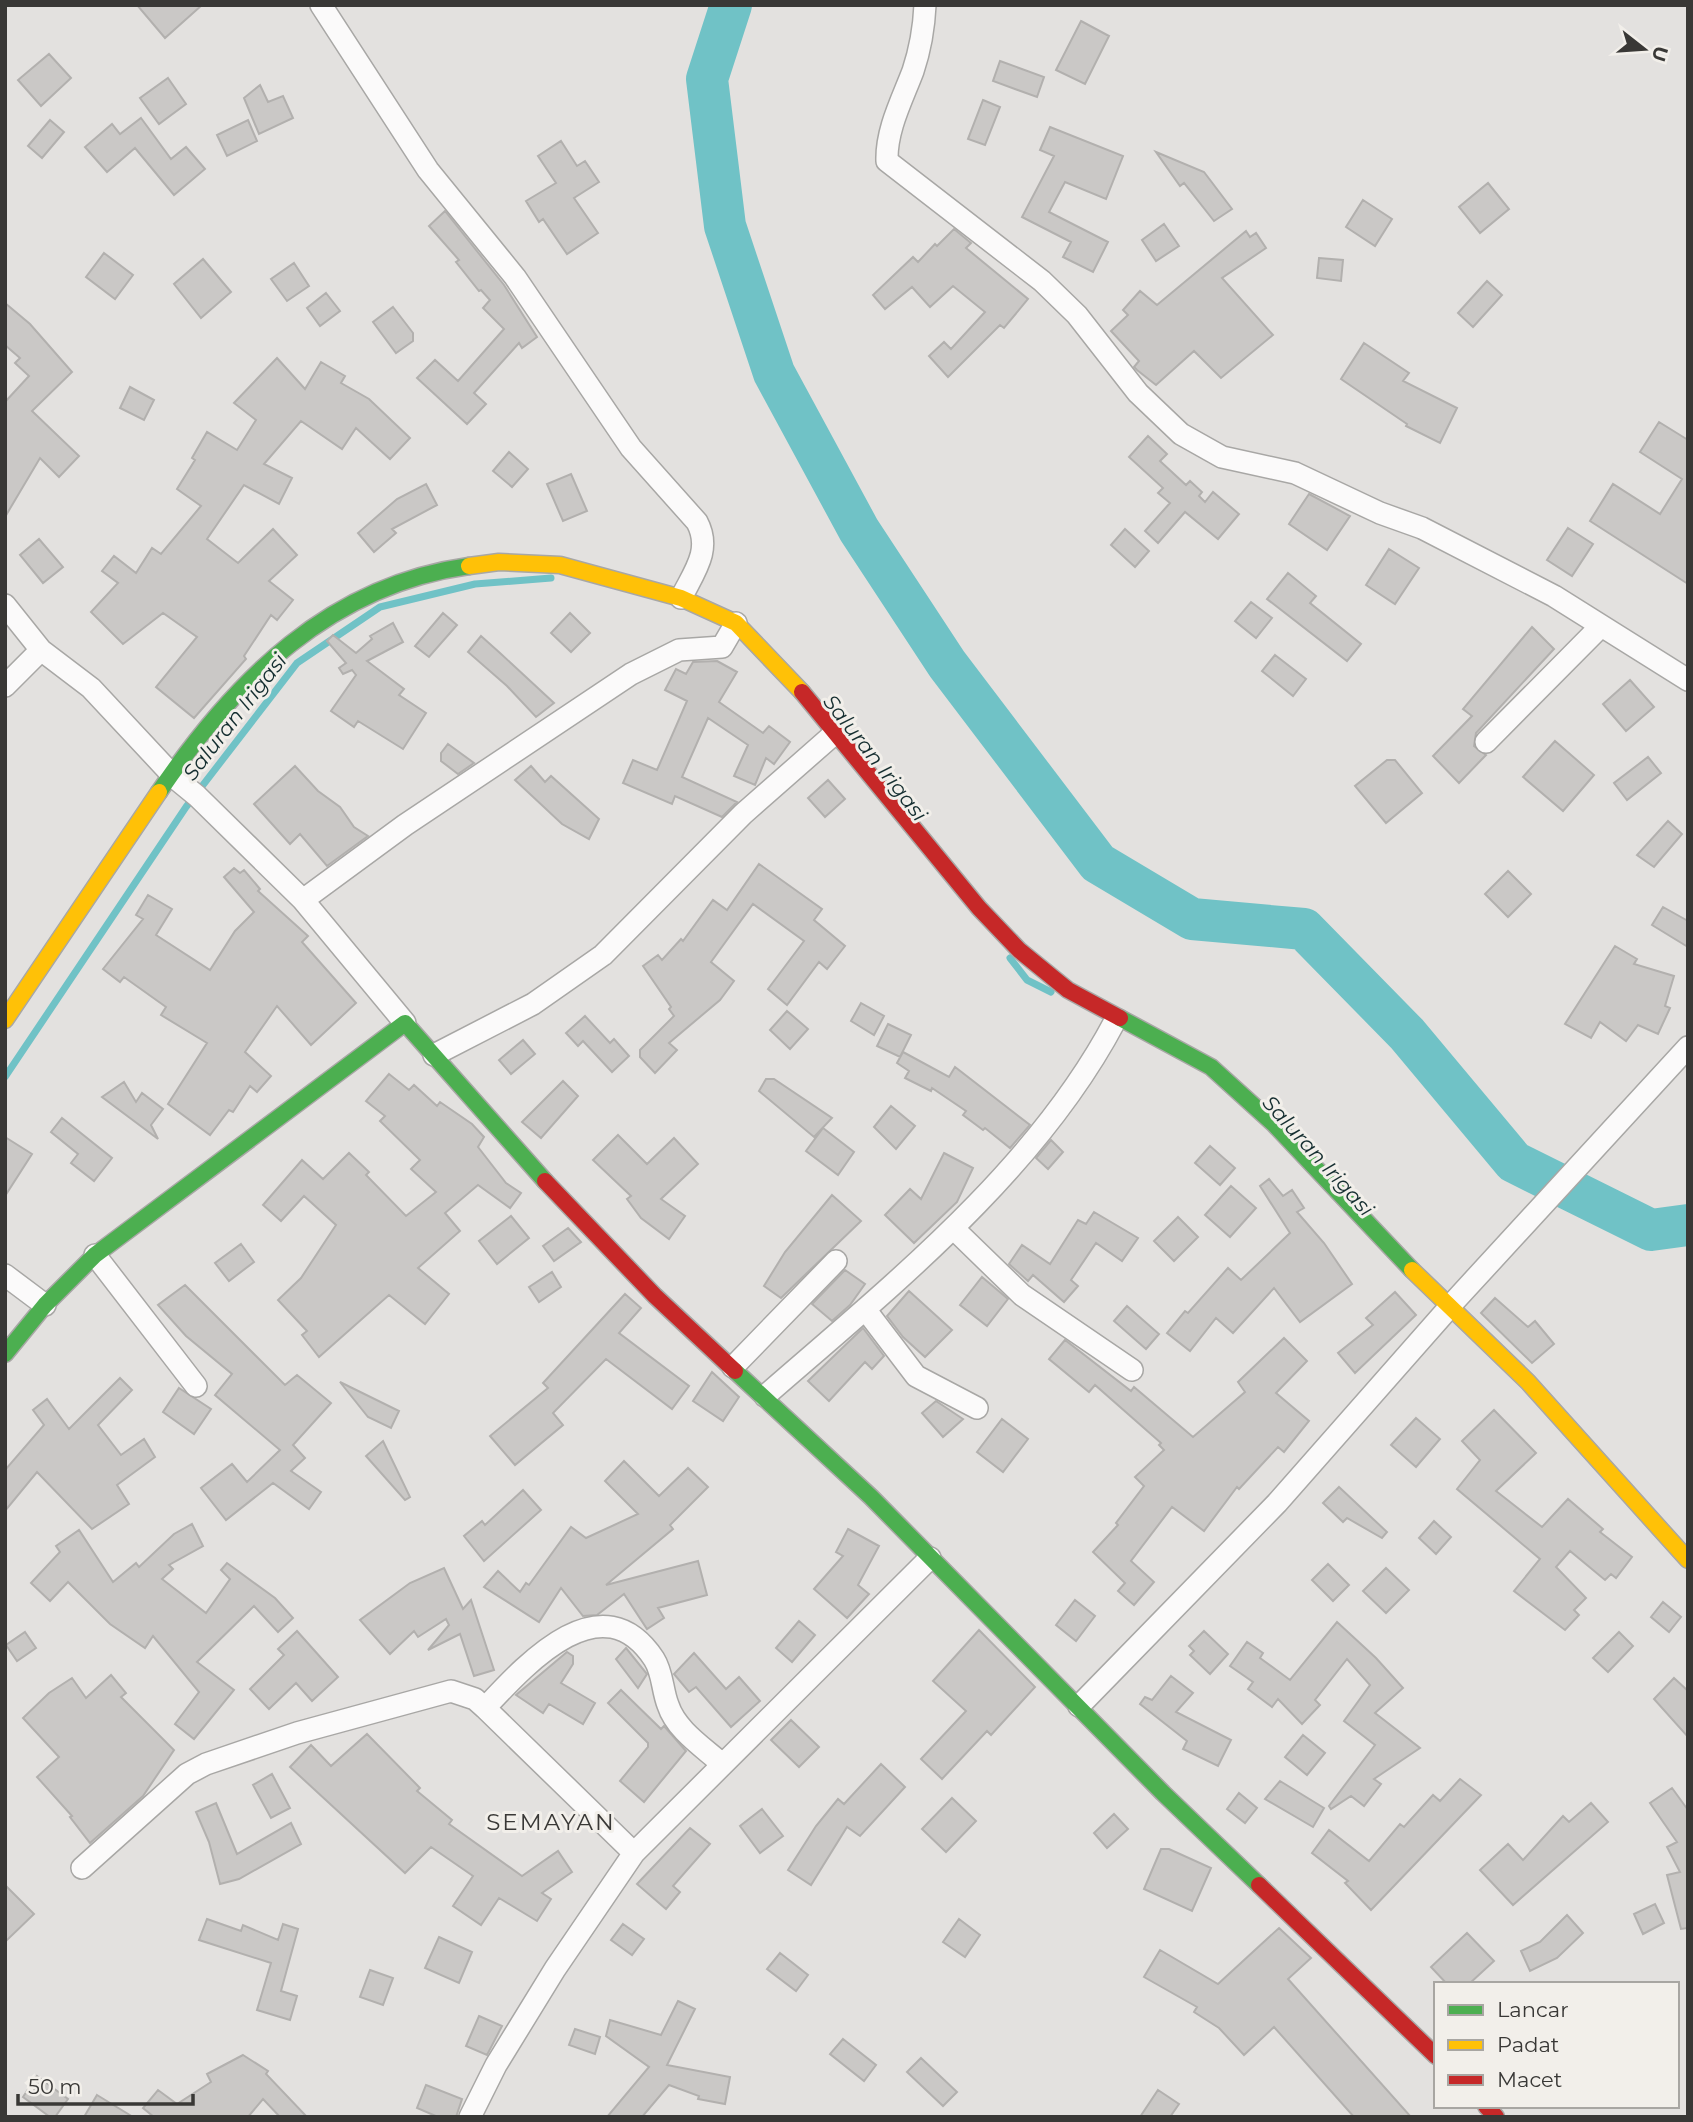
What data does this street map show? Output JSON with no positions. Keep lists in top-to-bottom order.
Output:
{
  "districts": ["SEMAYAN"],
  "water": ["Saluran Irigasi"],
  "legend": ["Lancar", "Padat", "Macet"],
  "scale_bar": "50 m",
  "north": "right"
}
